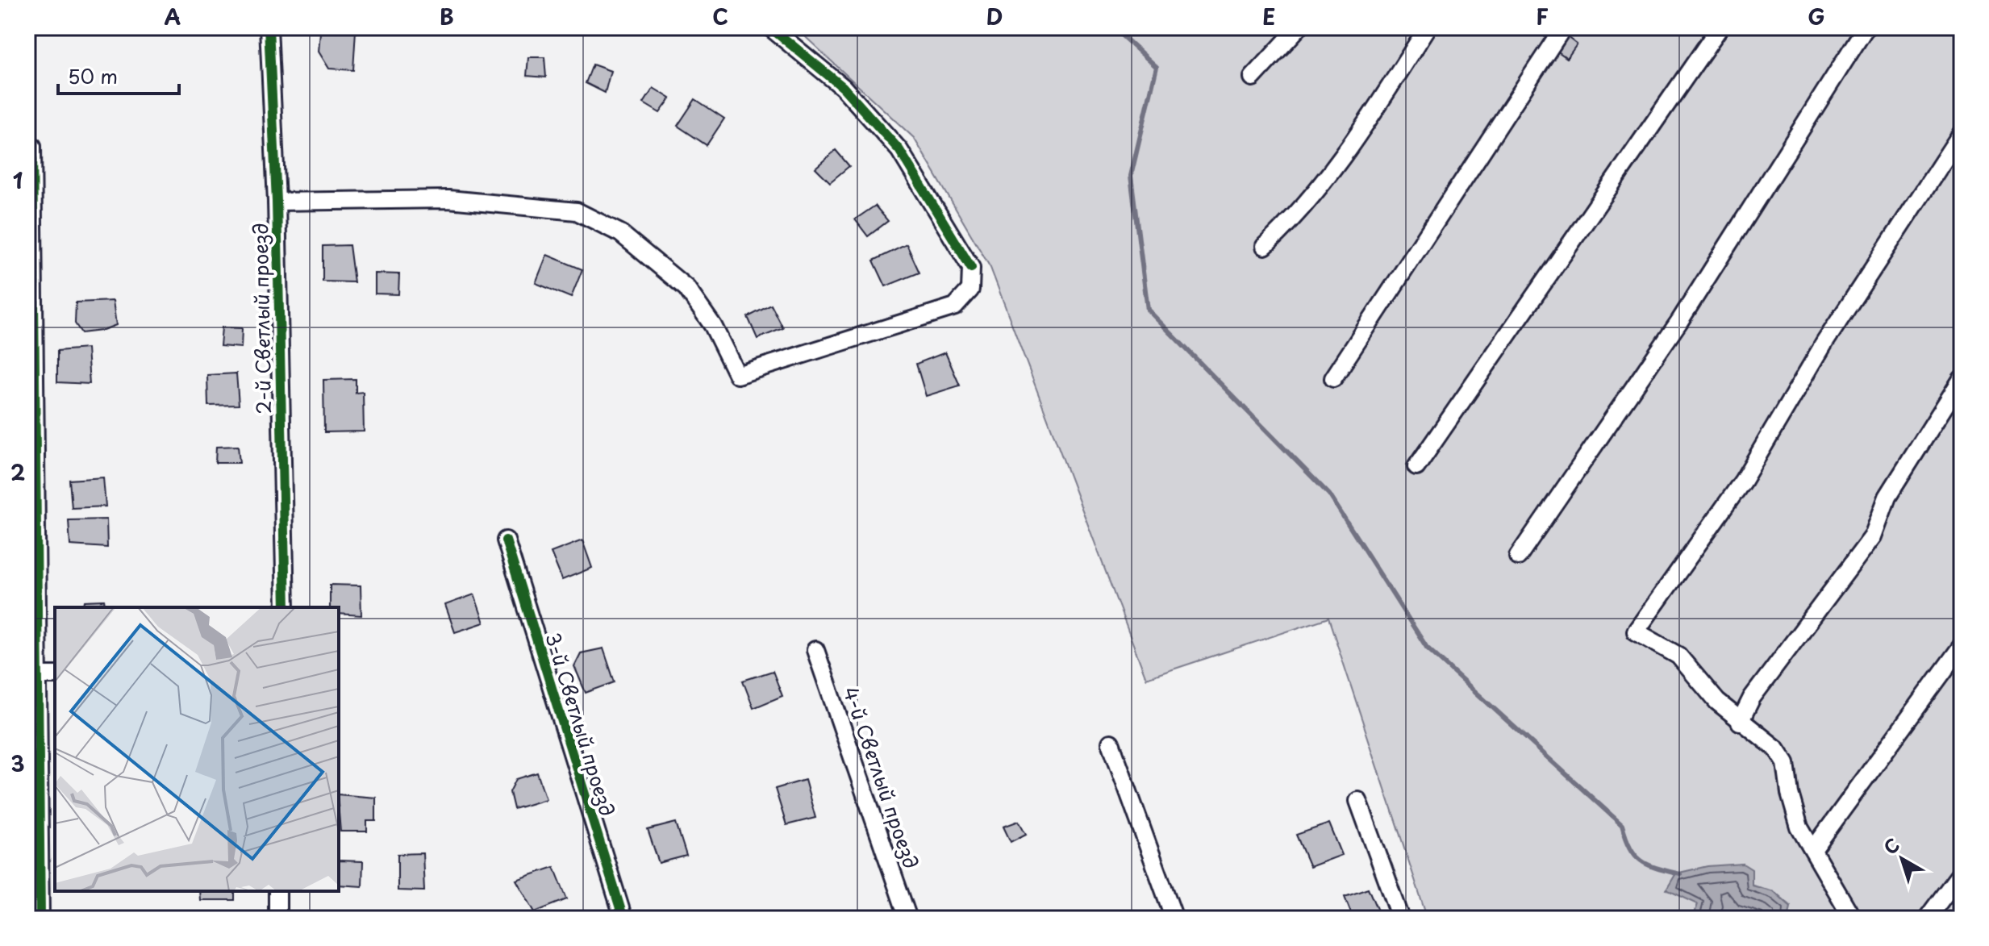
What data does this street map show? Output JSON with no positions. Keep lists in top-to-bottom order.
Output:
{
  "streets": {
    "street": ["2-й Светлый проезд", "3-й Светлый проезд", "4-й Светлый проезд"]
  },
  "scale_bar": "50 m",
  "north": "top left",
  "grid": {
    "columns": [
      "A",
      "B",
      "C",
      "D",
      "E",
      "F",
      "G"
    ],
    "rows": ["1", "2", "3"]
  }
}
